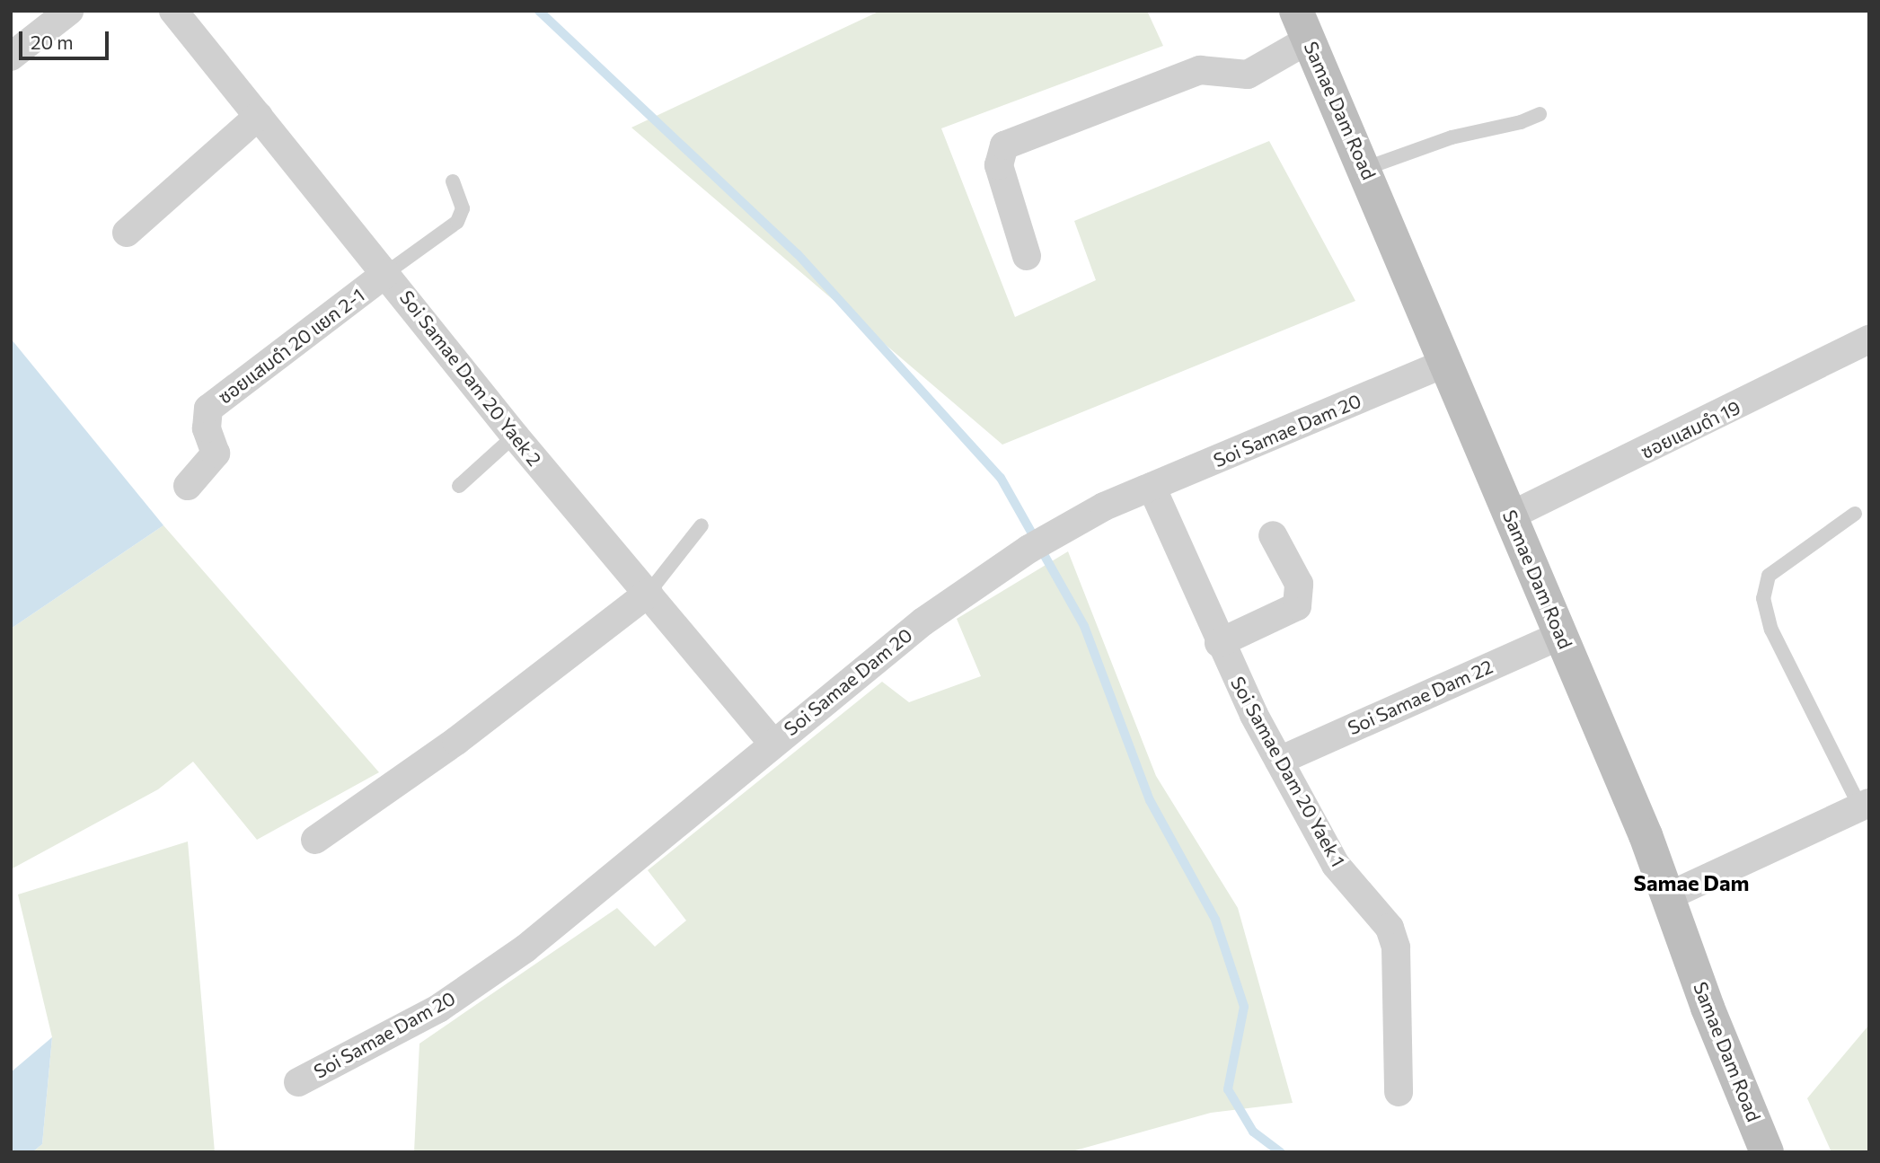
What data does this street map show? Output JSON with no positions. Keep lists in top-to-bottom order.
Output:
{
  "streets": {
    "street": [
      "Samae Dam Road",
      "ซอยแสมดำ 20 แยก 2-1",
      "Soi Samae Dam 20 Yaek 2",
      "ซอยแสมดำ 19",
      "Soi Samae Dam 20",
      "Soi Samae Dam 22",
      "Soi Samae Dam 20 Yaek 1"
    ]
  },
  "crossings": [
    ["Samae Dam Road", "ซอยแสมดำ 19"],
    ["Samae Dam Road", "Soi Samae Dam 20"],
    ["Samae Dam Road", "Soi Samae Dam 22"],
    ["ซอยแสมดำ 20 แยก 2-1", "Soi Samae Dam 20 Yaek 2"],
    ["Soi Samae Dam 20 Yaek 2", "Soi Samae Dam 20"],
    ["Soi Samae Dam 20", "Soi Samae Dam 20 Yaek 1"],
    ["Soi Samae Dam 22", "Soi Samae Dam 20 Yaek 1"]
  ],
  "districts": ["Samae Dam"],
  "scale_bar": "20 m"
}
